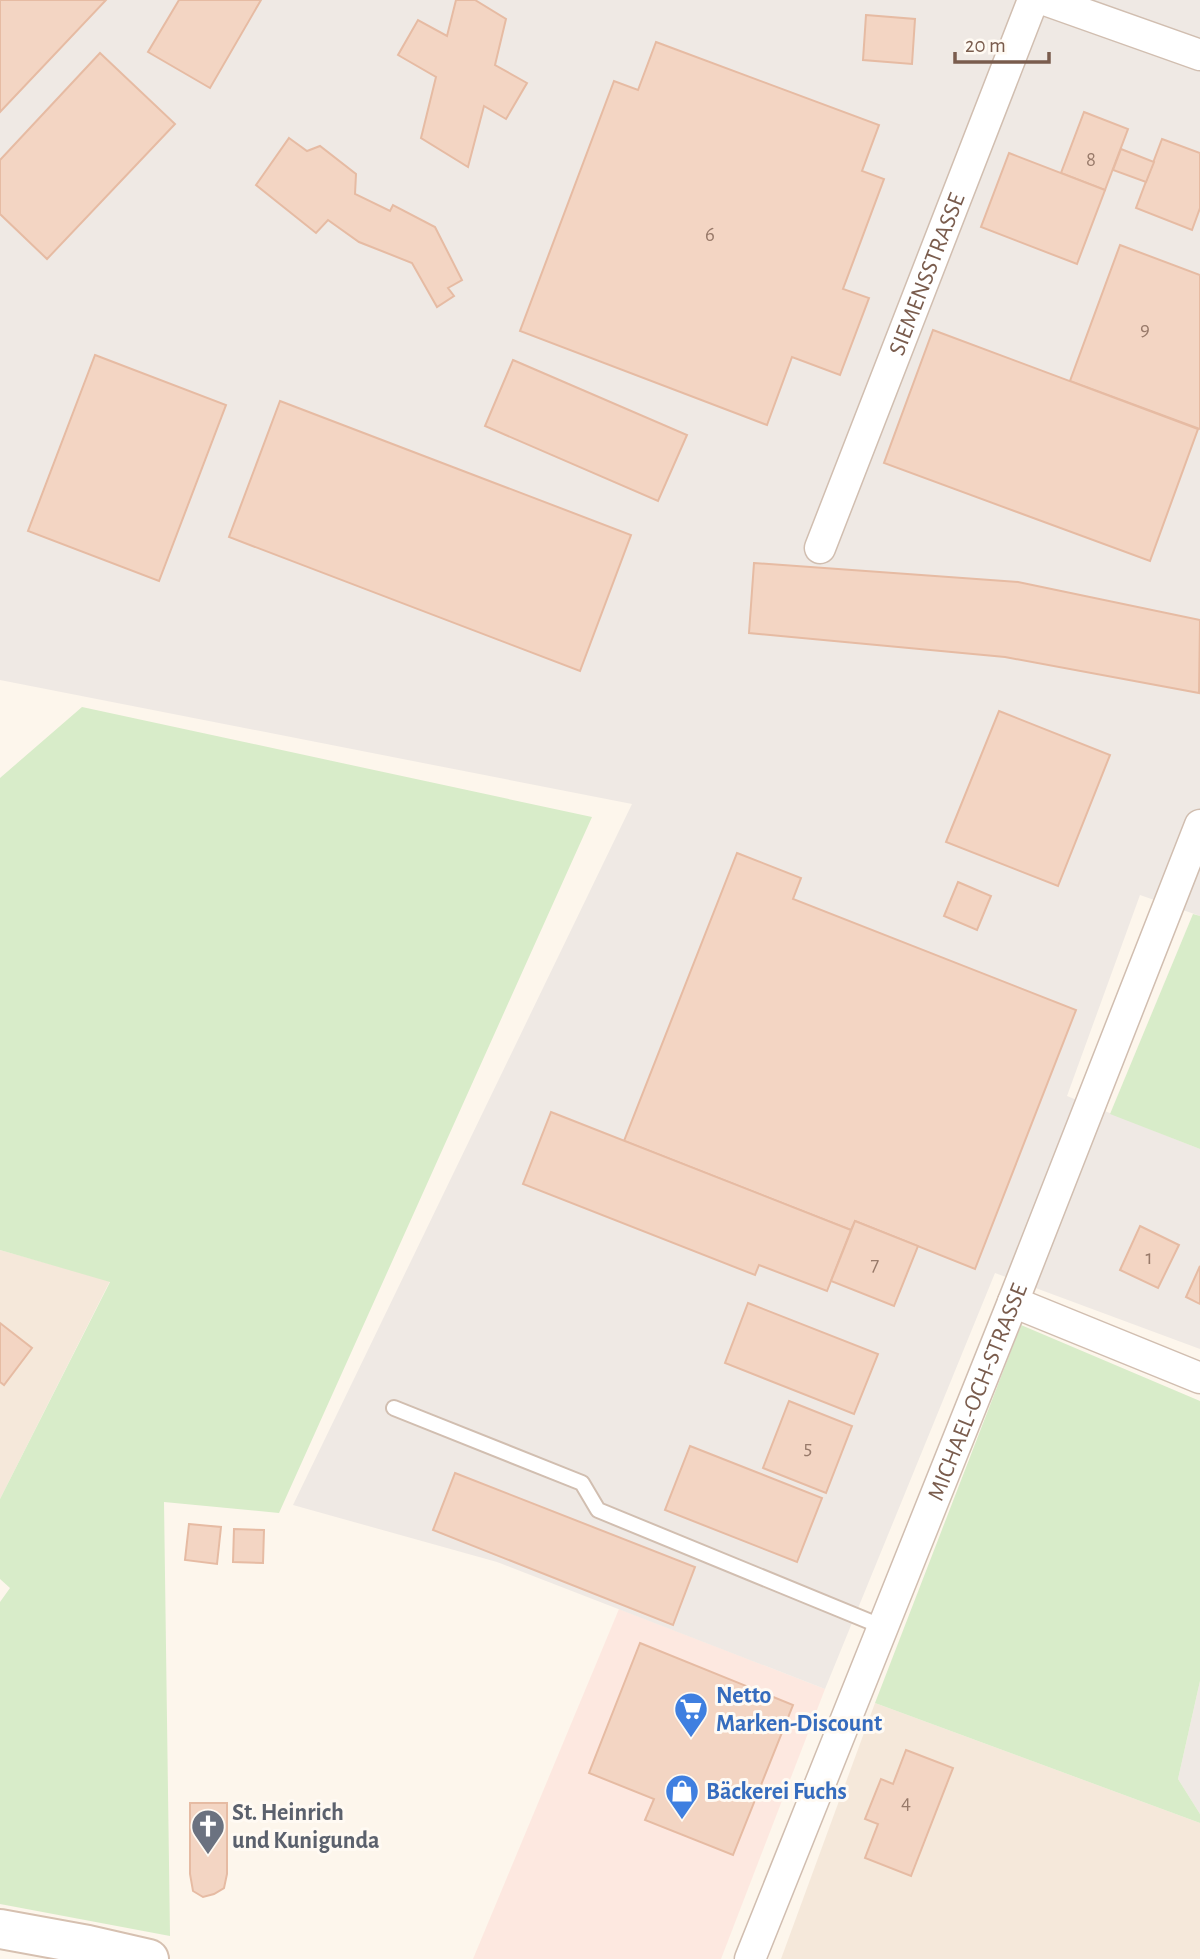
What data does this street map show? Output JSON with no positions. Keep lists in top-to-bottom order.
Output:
{
  "streets": {
    "street": ["SIEMENSSTRASSE", "MICHAEL-OCH-STRASSE"]
  },
  "places": {
    "supermarket": ["Netto Marken-Discount"],
    "shop": ["Bäckerei Fuchs"],
    "church": ["St. Heinrich und Kunigunda"]
  },
  "house_numbers": [
    "8",
    "6",
    "9",
    "1",
    "7",
    "5",
    "4"
  ],
  "scale_bar": "20 m"
}
